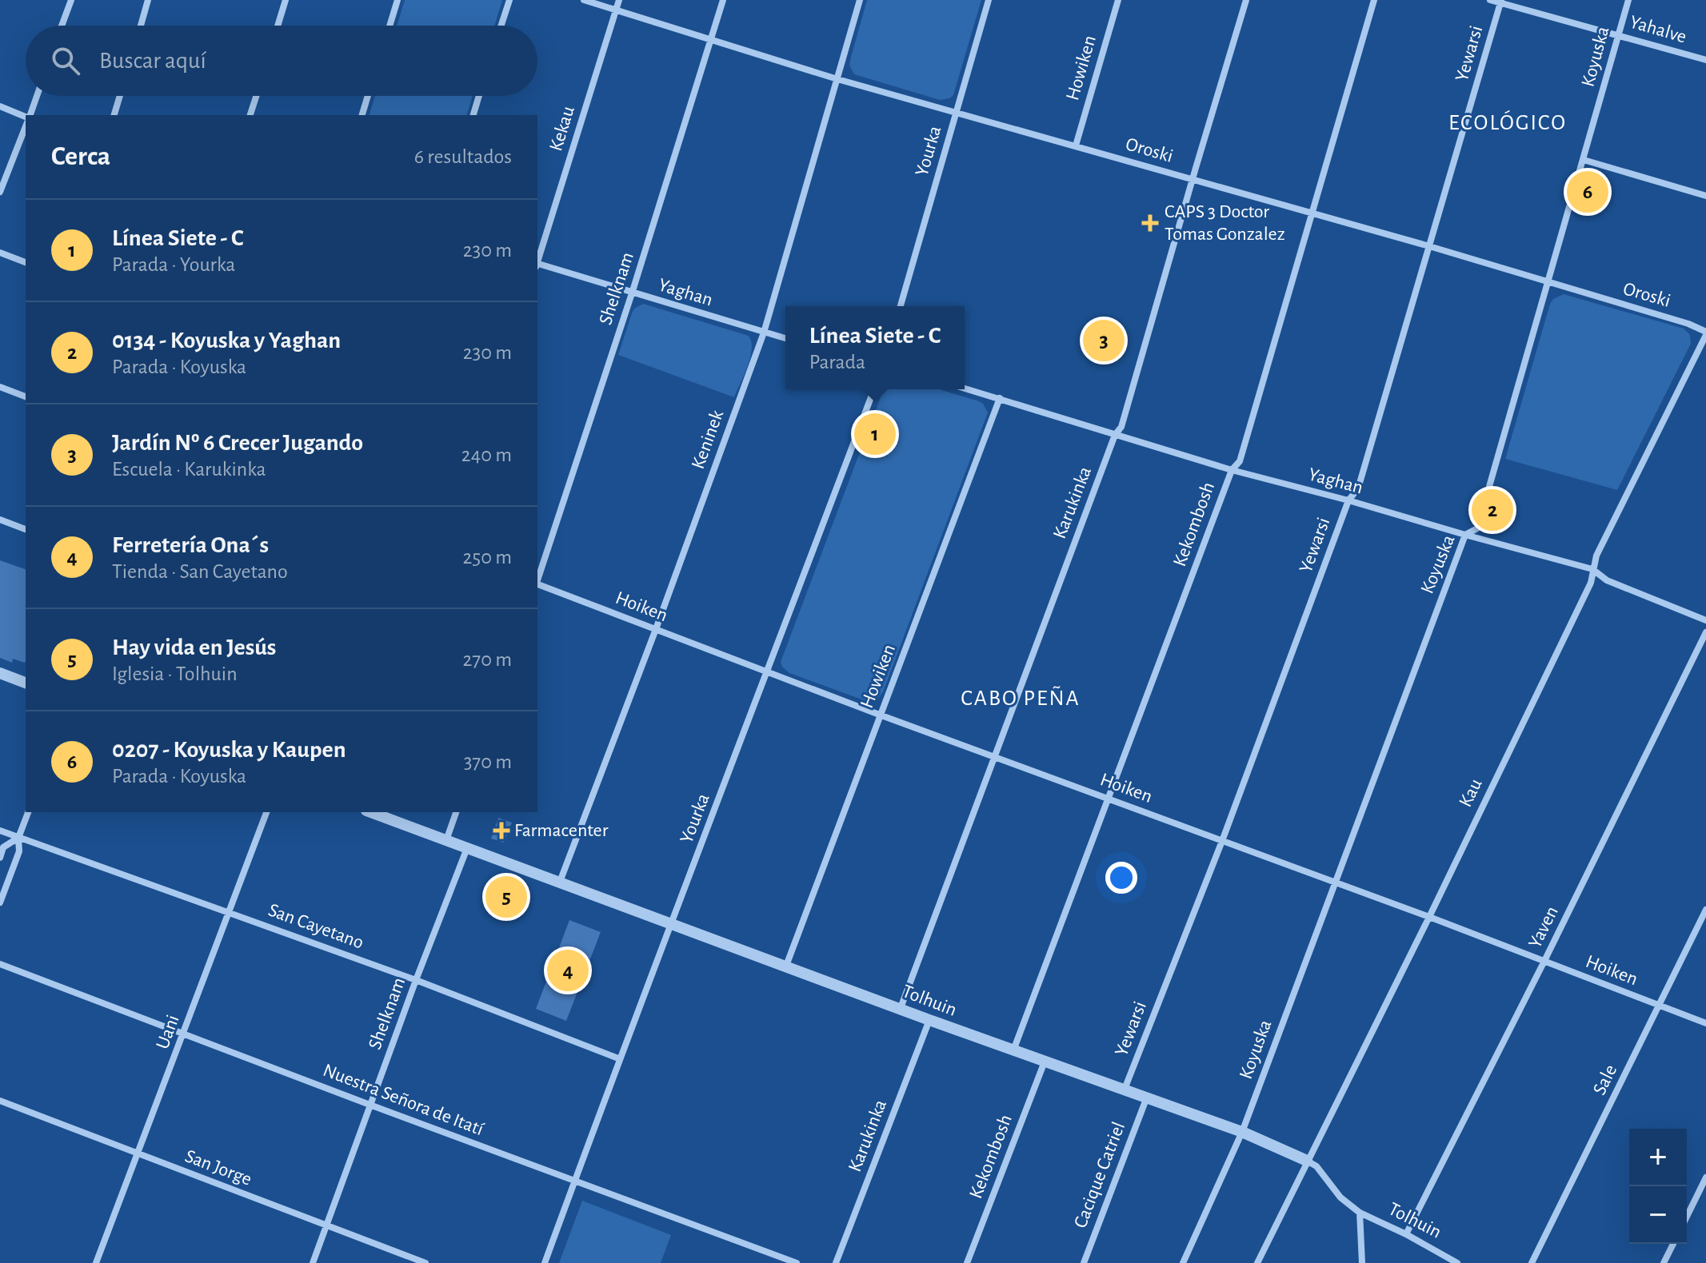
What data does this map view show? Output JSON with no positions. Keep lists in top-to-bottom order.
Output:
{
  "streets": {
    "street": [
      "Yahalve",
      "Yewarsi",
      "Koyuska",
      "Howiken",
      "Kekau",
      "Oroski",
      "Yourka",
      "Shelknam",
      "Yaghan",
      "Keninek",
      "Karukinka",
      "Kekombosh",
      "Hoiken",
      "Kau",
      "San Cayetano",
      "Yaven",
      "Tolhuin",
      "Uani",
      "Sale",
      "Nuestra Señora de Itatí",
      "San Jorge",
      "Cacique Catriel"
    ]
  },
  "crossings": [
    ["Yahalve", "Yewarsi"],
    ["Yahalve", "Koyuska"],
    ["Yewarsi", "Oroski"],
    ["Yewarsi", "Yaghan"],
    ["Yewarsi", "Hoiken"],
    ["Yewarsi", "Tolhuin"],
    ["Koyuska", "Oroski"],
    ["Koyuska", "Yaghan"],
    ["Koyuska", "Hoiken"],
    ["Koyuska", "Tolhuin"],
    ["Howiken", "Oroski"],
    ["Howiken", "Yaghan"],
    ["Howiken", "Hoiken"],
    ["Howiken", "Tolhuin"],
    ["Kekau", "Oroski"],
    ["Oroski", "Yourka"],
    ["Oroski", "Shelknam"],
    ["Oroski", "Keninek"],
    ["Oroski", "Karukinka"],
    ["Oroski", "Kekombosh"],
    ["Oroski", "Kau"],
    ["Yourka", "Hoiken"],
    ["Yourka", "San Cayetano"],
    ["Yourka", "Tolhuin"],
    ["Yourka", "Nuestra Señora de Itatí"],
    ["Shelknam", "Yaghan"],
    ["Shelknam", "San Cayetano"],
    ["Shelknam", "Tolhuin"],
    ["Shelknam", "Nuestra Señora de Itatí"],
    ["Shelknam", "San Jorge"],
    ["Yaghan", "Keninek"],
    ["Yaghan", "Karukinka"],
    ["Yaghan", "Kekombosh"],
    ["Yaghan", "Kau"],
    ["Keninek", "Hoiken"],
    ["Keninek", "Tolhuin"],
    ["Karukinka", "Hoiken"],
    ["Karukinka", "Tolhuin"],
    ["Kekombosh", "Hoiken"],
    ["Kekombosh", "Tolhuin"],
    ["Hoiken", "Kau"],
    ["Hoiken", "Yaven"],
    ["Hoiken", "Sale"],
    ["Kau", "Tolhuin"],
    ["San Cayetano", "Uani"],
    ["Yaven", "Tolhuin"],
    ["Tolhuin", "Cacique Catriel"],
    ["Uani", "Nuestra Señora de Itatí"],
    ["Uani", "San Jorge"]
  ],
  "districts": ["ECOLÓGICO", "CABO PEÑA"],
  "places": {
    "health": ["CAPS 3 Doctor Tomas Gonzalez", "Farmacenter"]
  },
  "page": {
    "search": "Buscar aquí",
    "heading": ["Cerca", "6 resultados"],
    "pins": [
      "6",
      "3",
      "1",
      "2",
      "5",
      "4"
    ],
    "list": [
      {
        "mark": "1",
        "name": "Línea Siete - C",
        "note": "Parada · Yourka",
        "value": "230 m"
      },
      {
        "mark": "2",
        "name": "0134 - Koyuska y Yaghan",
        "note": "Parada · Koyuska",
        "value": "230 m"
      },
      {
        "mark": "3",
        "name": "Jardín Nº 6 Crecer Jugando",
        "note": "Escuela · Karukinka",
        "value": "240 m"
      },
      {
        "mark": "4",
        "name": "Ferretería Ona´s",
        "note": "Tienda · San Cayetano",
        "value": "250 m"
      },
      {
        "mark": "5",
        "name": "Hay vida en Jesús",
        "note": "Iglesia · Tolhuin",
        "value": "270 m"
      },
      {
        "mark": "6",
        "name": "0207 - Koyuska y Kaupen",
        "note": "Parada · Koyuska",
        "value": "370 m"
      }
    ],
    "popup": ["Línea Siete - C", "Parada"],
    "map_buttons": ["+", "−"]
  }
}
